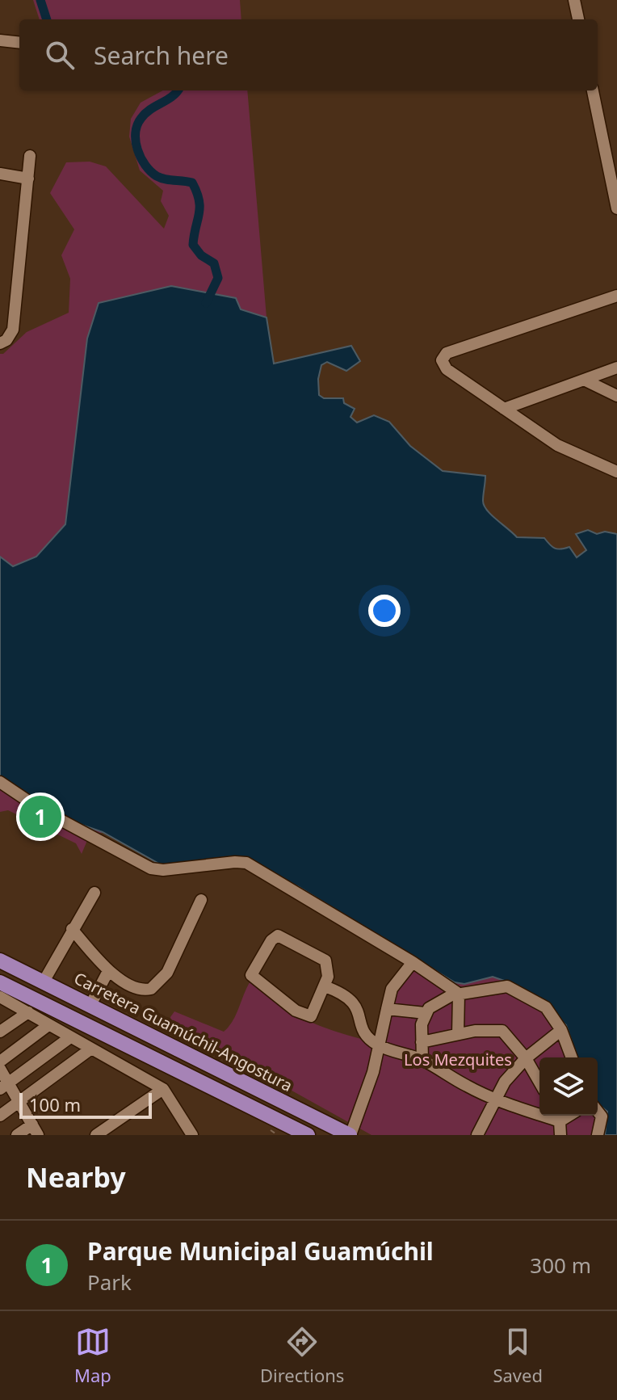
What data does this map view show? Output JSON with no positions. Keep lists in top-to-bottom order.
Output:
{
  "streets": {
    "main road": ["Carretera Guamúchil-Angostura"]
  },
  "parks": ["Los Mezquites"],
  "scale_bar": "100 m",
  "page": {
    "search": "Search here",
    "pins": "1",
    "scale": "100 m",
    "heading": "Nearby",
    "list": [
      {
        "mark": "1",
        "name": "Parque Municipal Guamúchil",
        "note": "Park",
        "value": "300 m"
      }
    ],
    "nav": ["Map", "Directions", "Saved"]
  }
}
